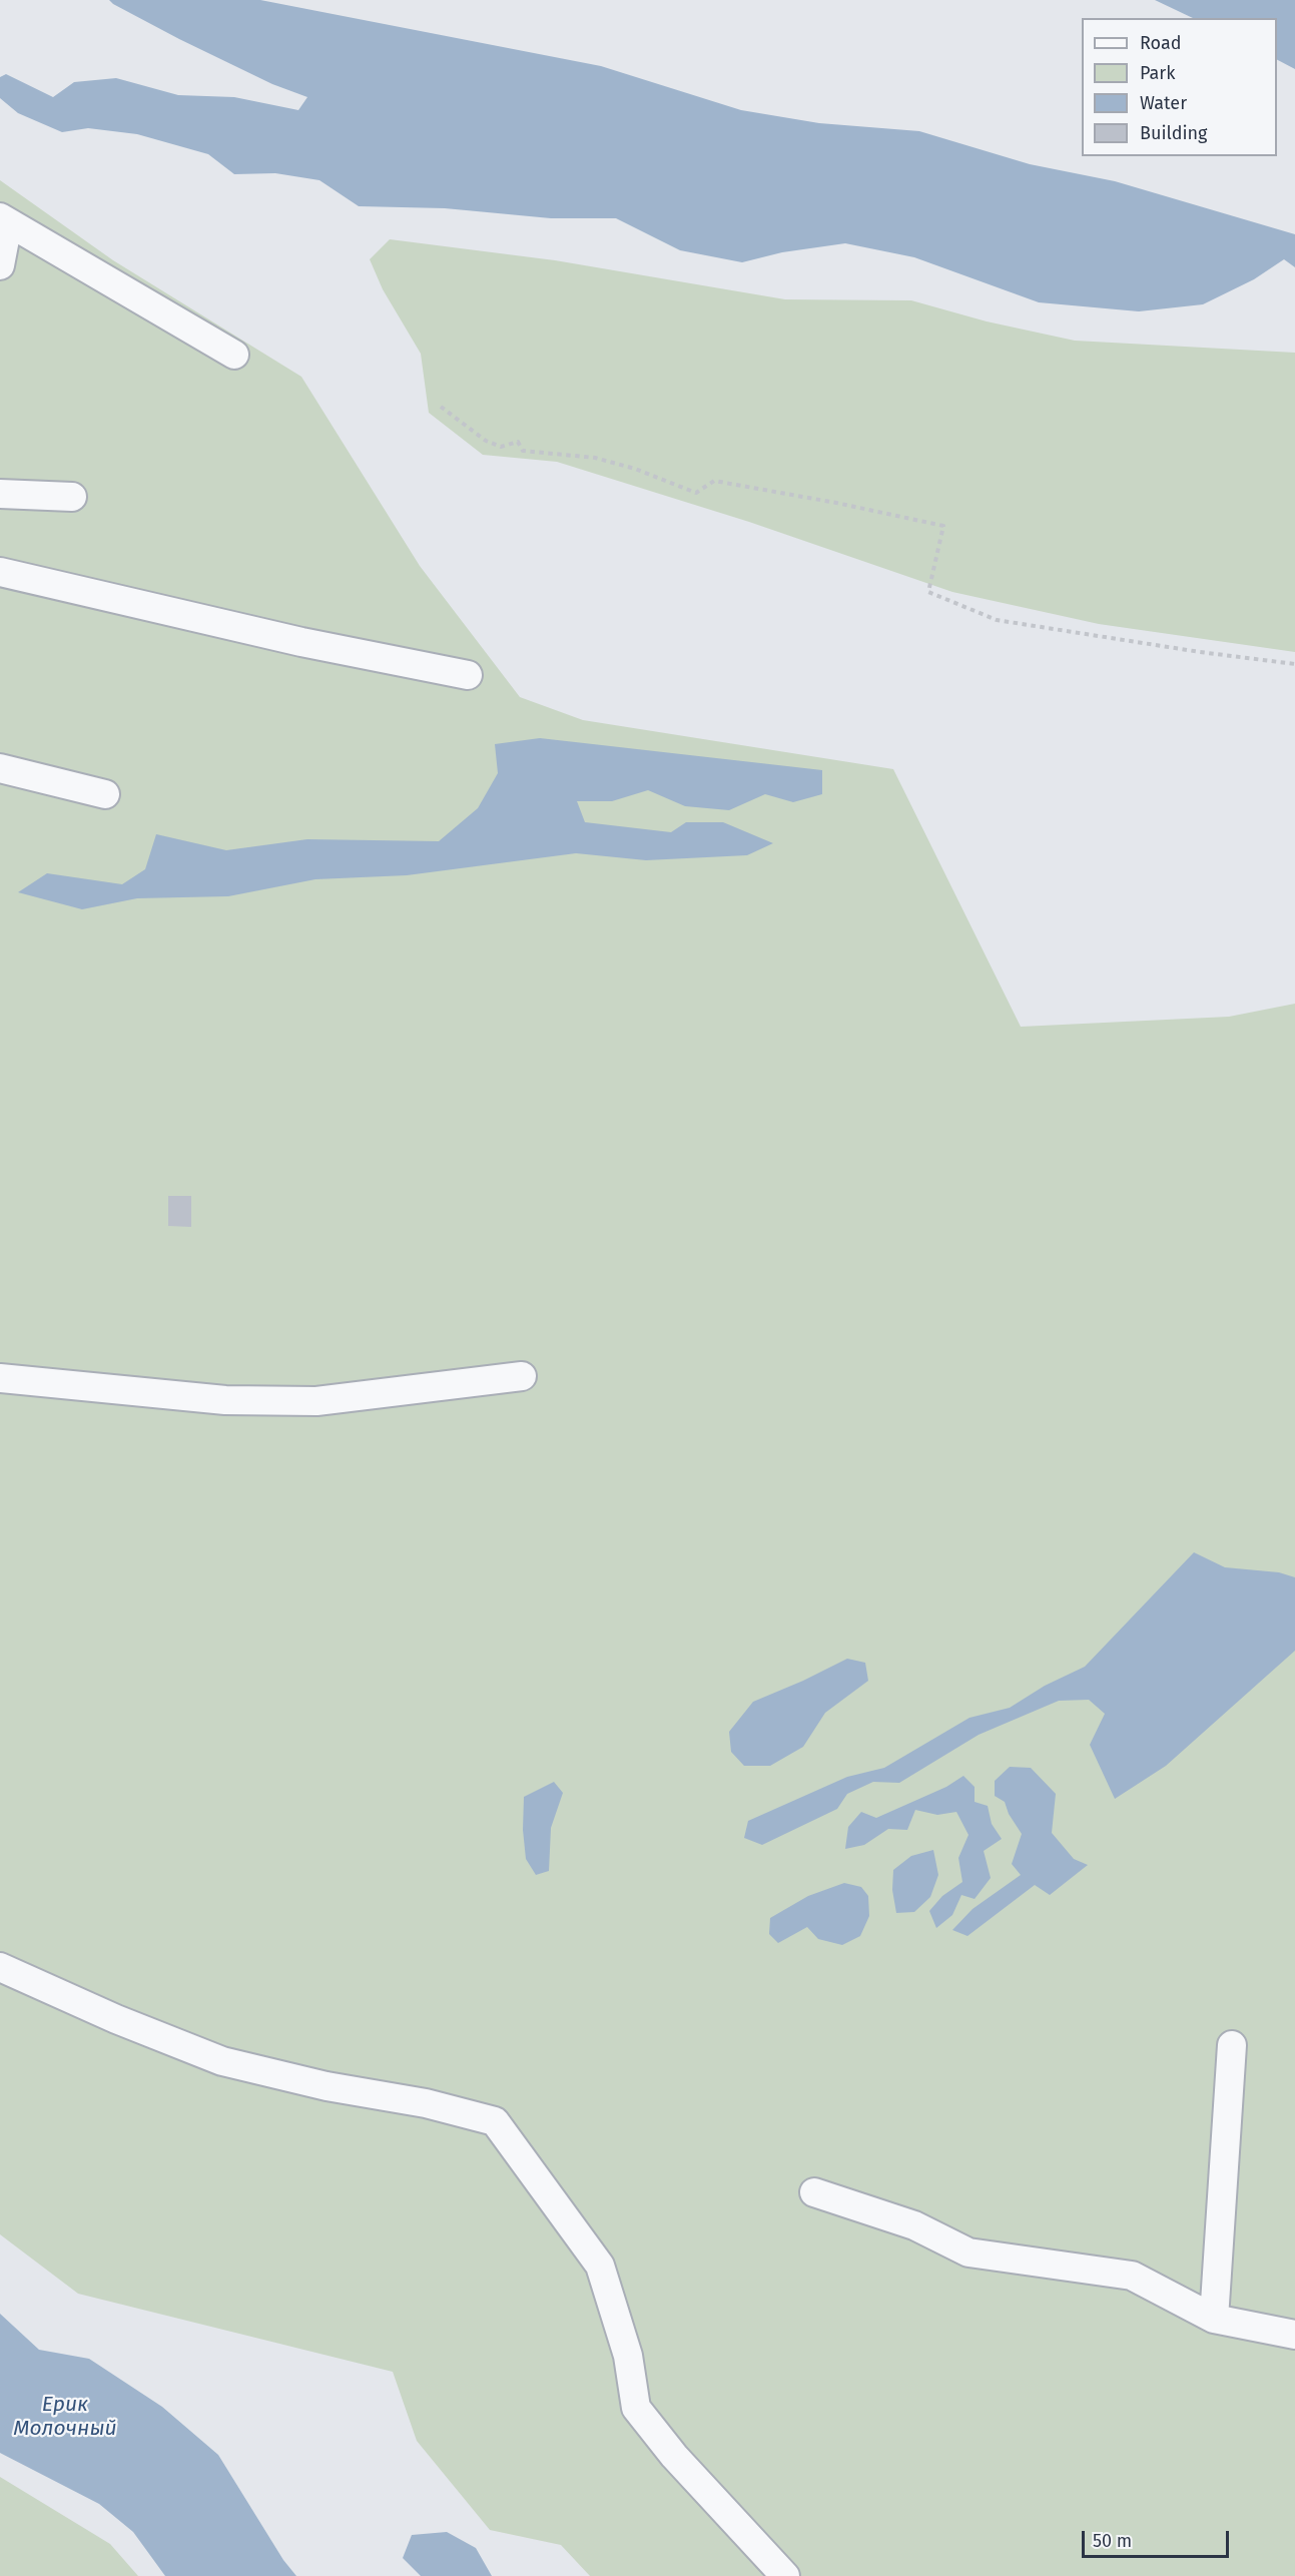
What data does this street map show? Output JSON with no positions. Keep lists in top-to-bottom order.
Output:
{
  "water": ["Ерик Молочный"],
  "legend": [
    "Road",
    "Park",
    "Water",
    "Building"
  ],
  "scale_bar": "50 m"
}
